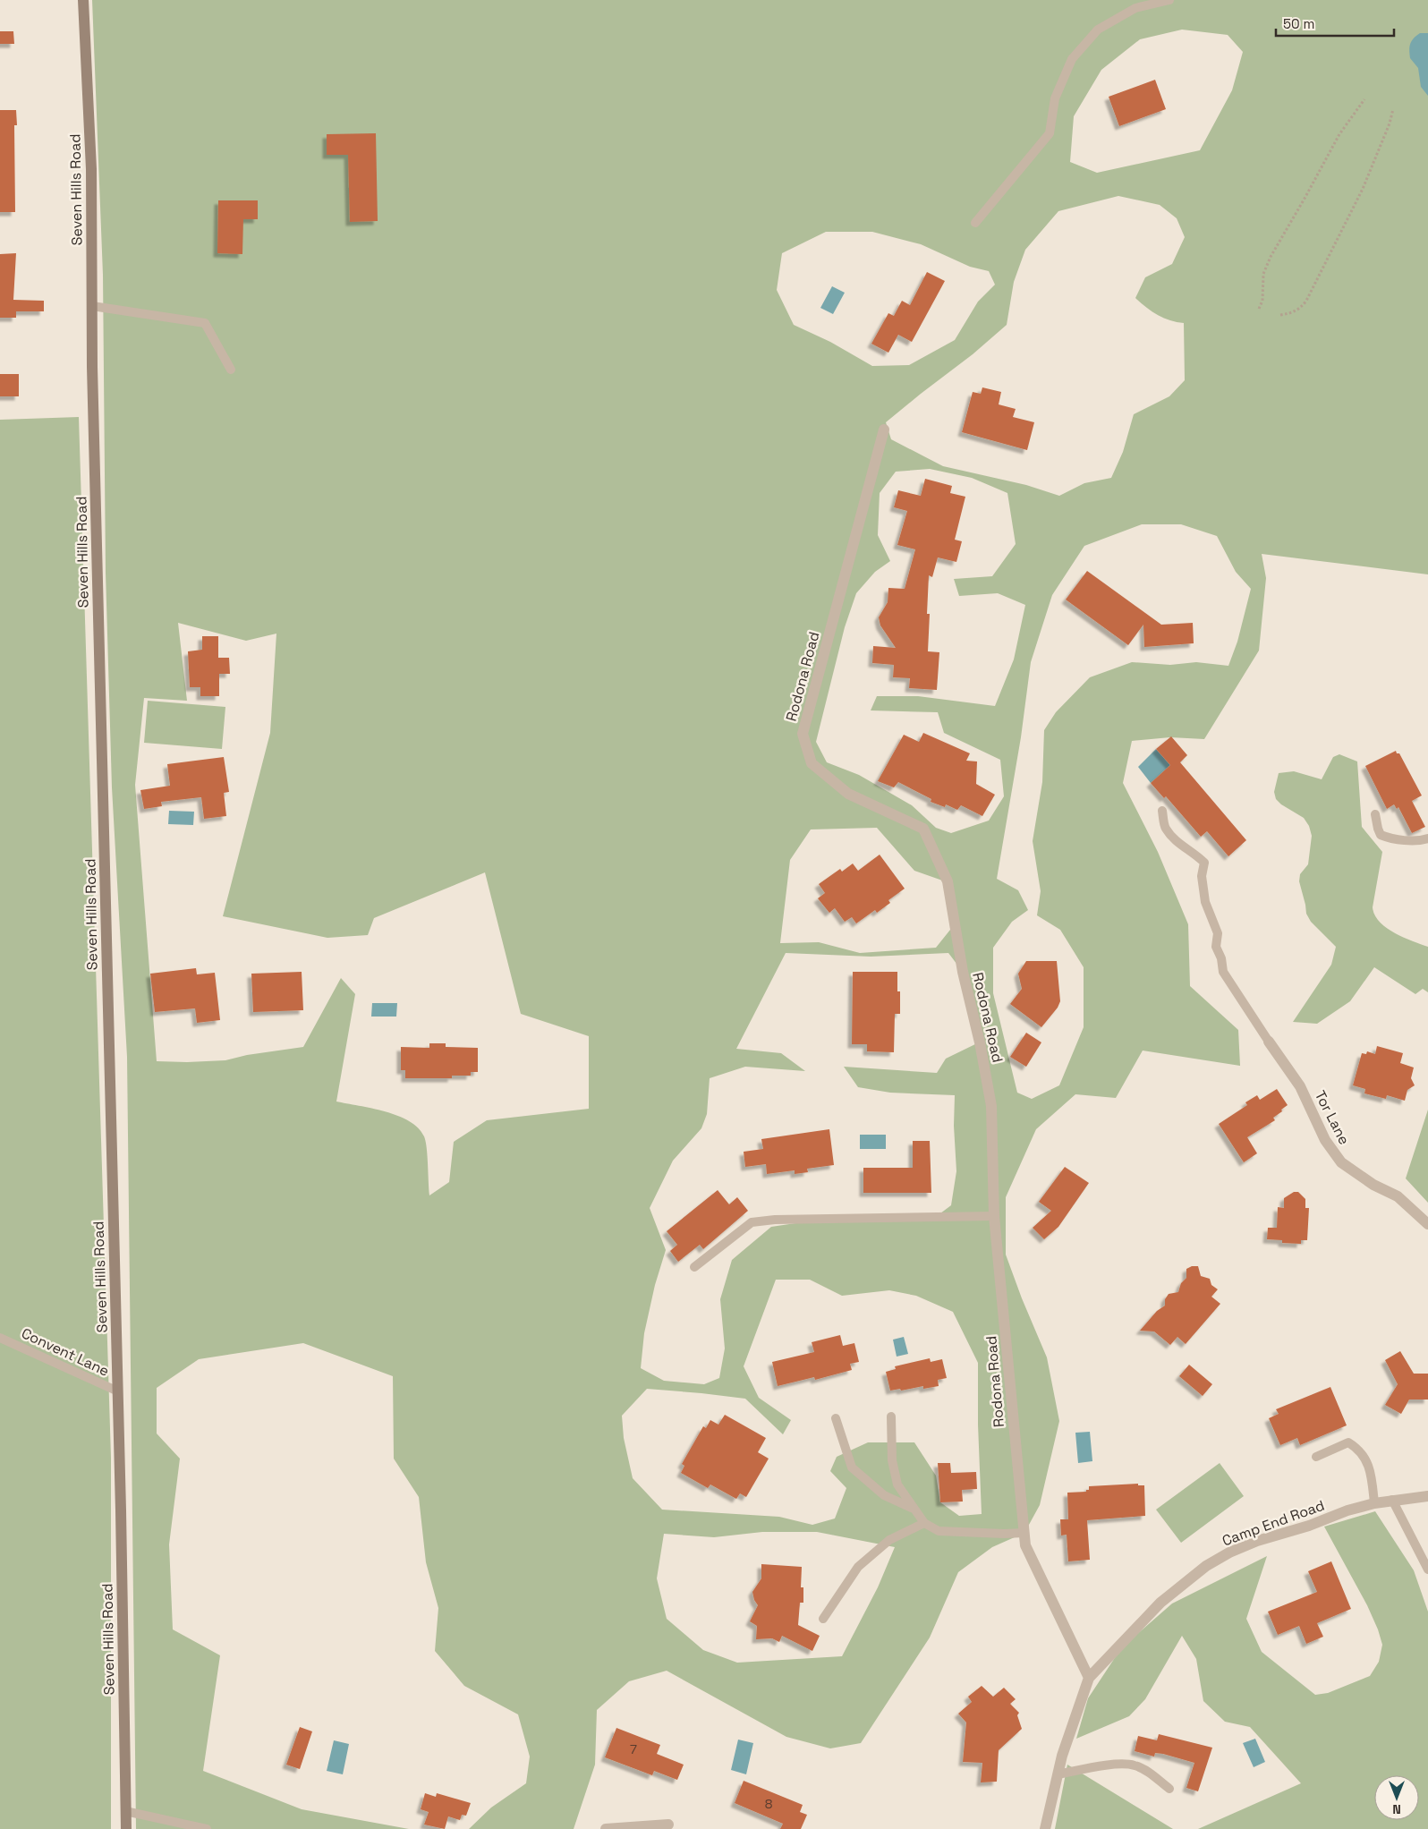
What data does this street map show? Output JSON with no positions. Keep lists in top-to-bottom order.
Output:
{
  "streets": {
    "main road": ["Seven Hills Road"],
    "street": ["Rodona Road", "Tor Lane", "Camp End Road"],
    "lane": ["Convent Lane"]
  },
  "crossings": [
    ["Seven Hills Road", "Convent Lane"],
    ["Rodona Road", "Camp End Road"]
  ],
  "house_numbers": ["7", "8"],
  "scale_bar": "50 m",
  "north": "bottom"
}
